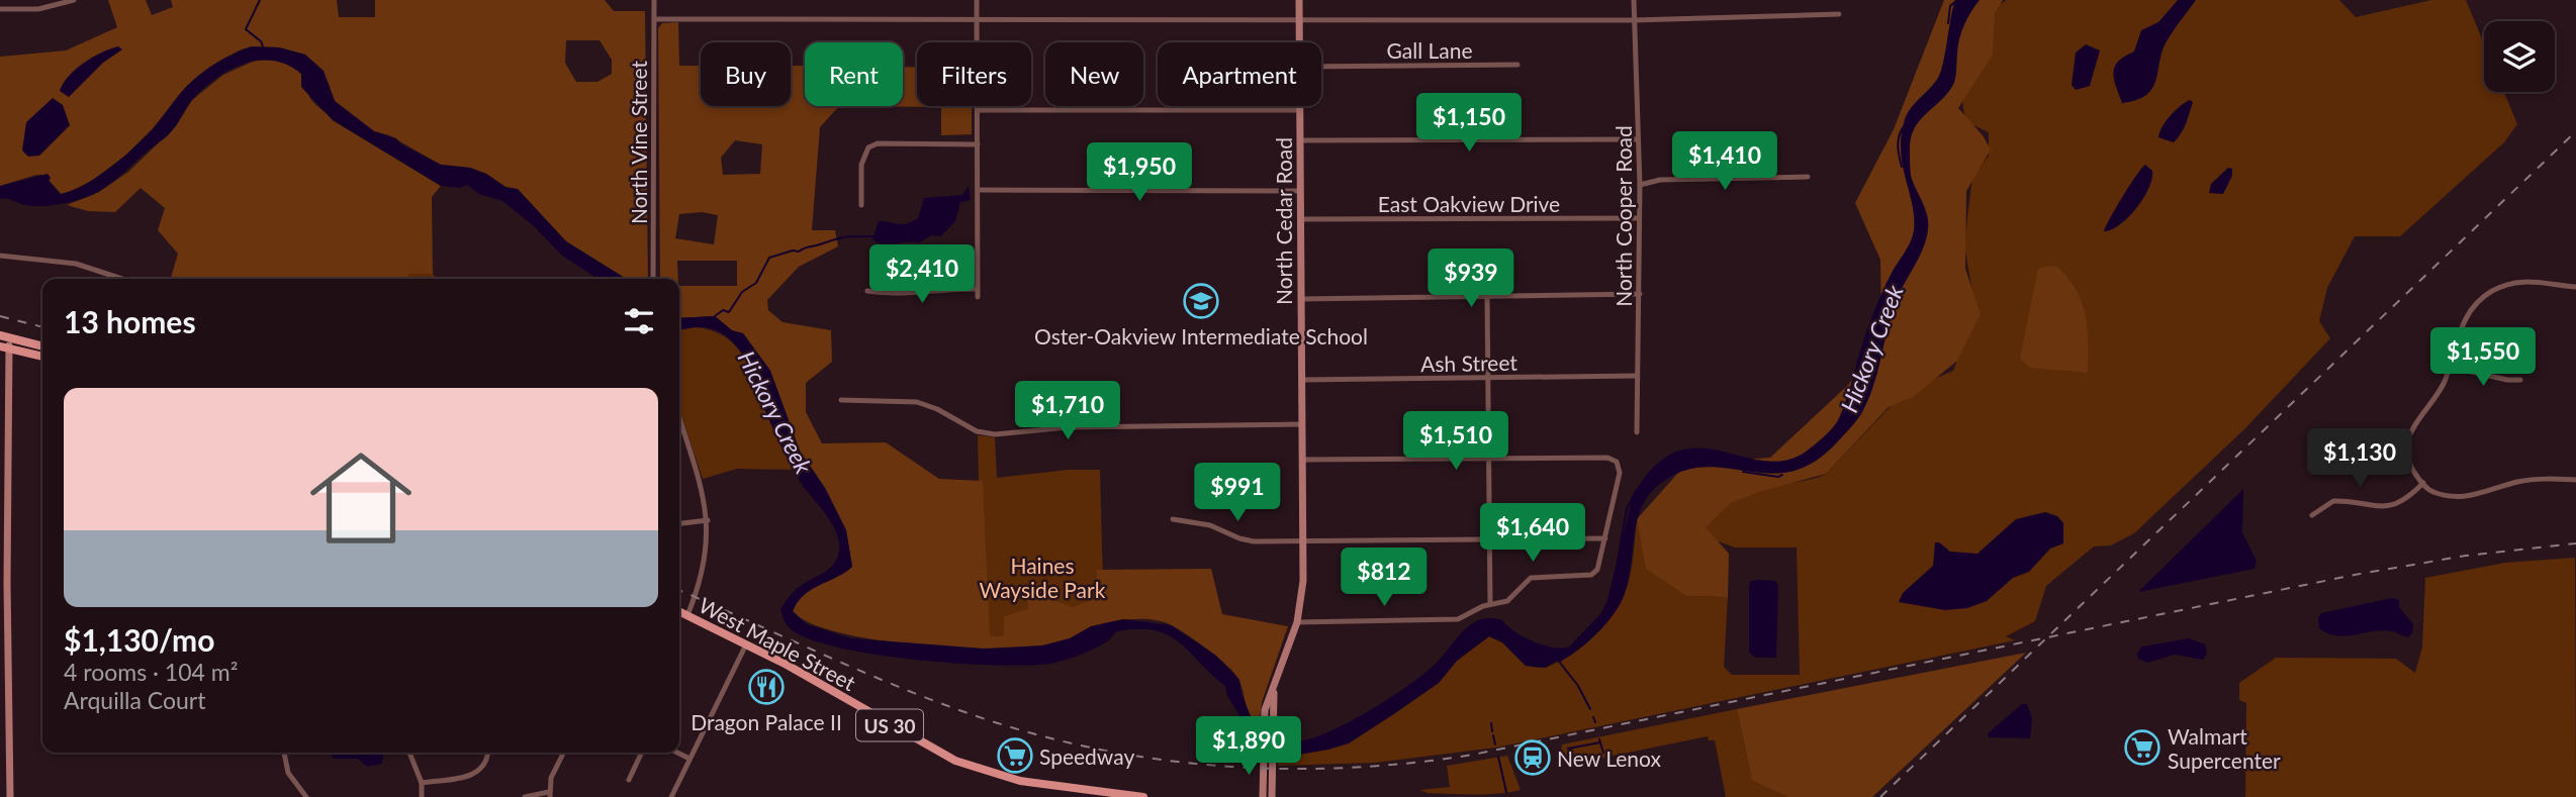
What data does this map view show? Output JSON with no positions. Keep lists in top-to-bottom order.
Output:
{
  "streets": {
    "main road": ["West Maple Street", "US 30"],
    "street": [
      "Gall Lane",
      "North Vine Street",
      "East Oakview Drive",
      "North Cooper Road",
      "North Cedar Road",
      "Ash Street"
    ]
  },
  "crossings": [
    ["East Oakview Drive", "North Cooper Road"],
    ["East Oakview Drive", "North Cedar Road"],
    ["North Cooper Road", "Ash Street"],
    ["North Cedar Road", "Ash Street"]
  ],
  "water": ["Hickory Creek"],
  "parks": ["Haines Wayside Park"],
  "places": {
    "school or university": ["Oster-Oakview Intermediate School"],
    "restaurant": ["Dragon Palace II"],
    "supermarket": ["Walmart Supercenter", "Speedway"],
    "station": ["New Lenox"]
  },
  "page": {
    "chip": [
      "Buy",
      "Rent",
      "Filters",
      "New",
      "Apartment"
    ],
    "price": [
      "$1,150",
      "$1,410",
      "$1,950",
      "$2,410",
      "$939",
      "$1,550",
      "$1,710",
      "$1,510",
      "$1,130",
      "$991",
      "$1,640",
      "$812",
      "$1,890"
    ],
    "heading": "13 homes",
    "list": [
      {
        "name": "$1,130/mo",
        "note": "4 rooms · 104 m² · Arquilla Court"
      }
    ]
  }
}
